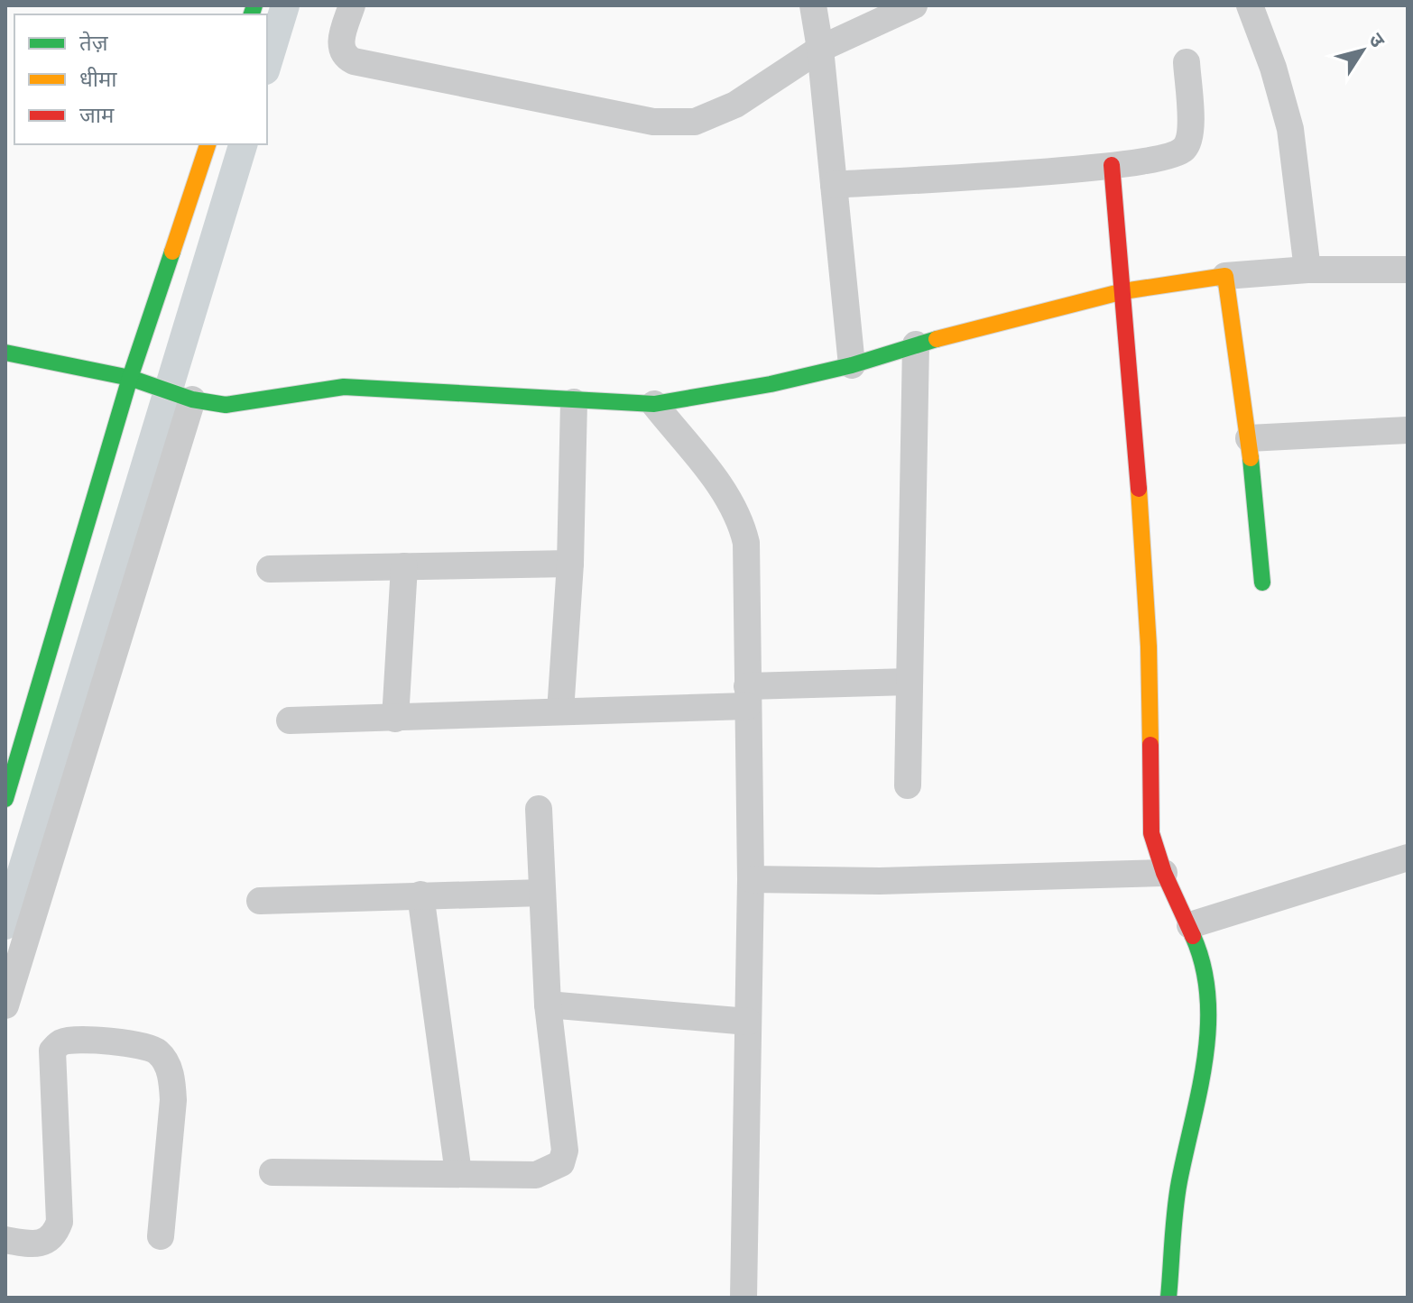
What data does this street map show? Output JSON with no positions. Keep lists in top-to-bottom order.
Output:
{
  "legend": ["तेज़", "धीमा", "जाम"],
  "north": "top right"
}
